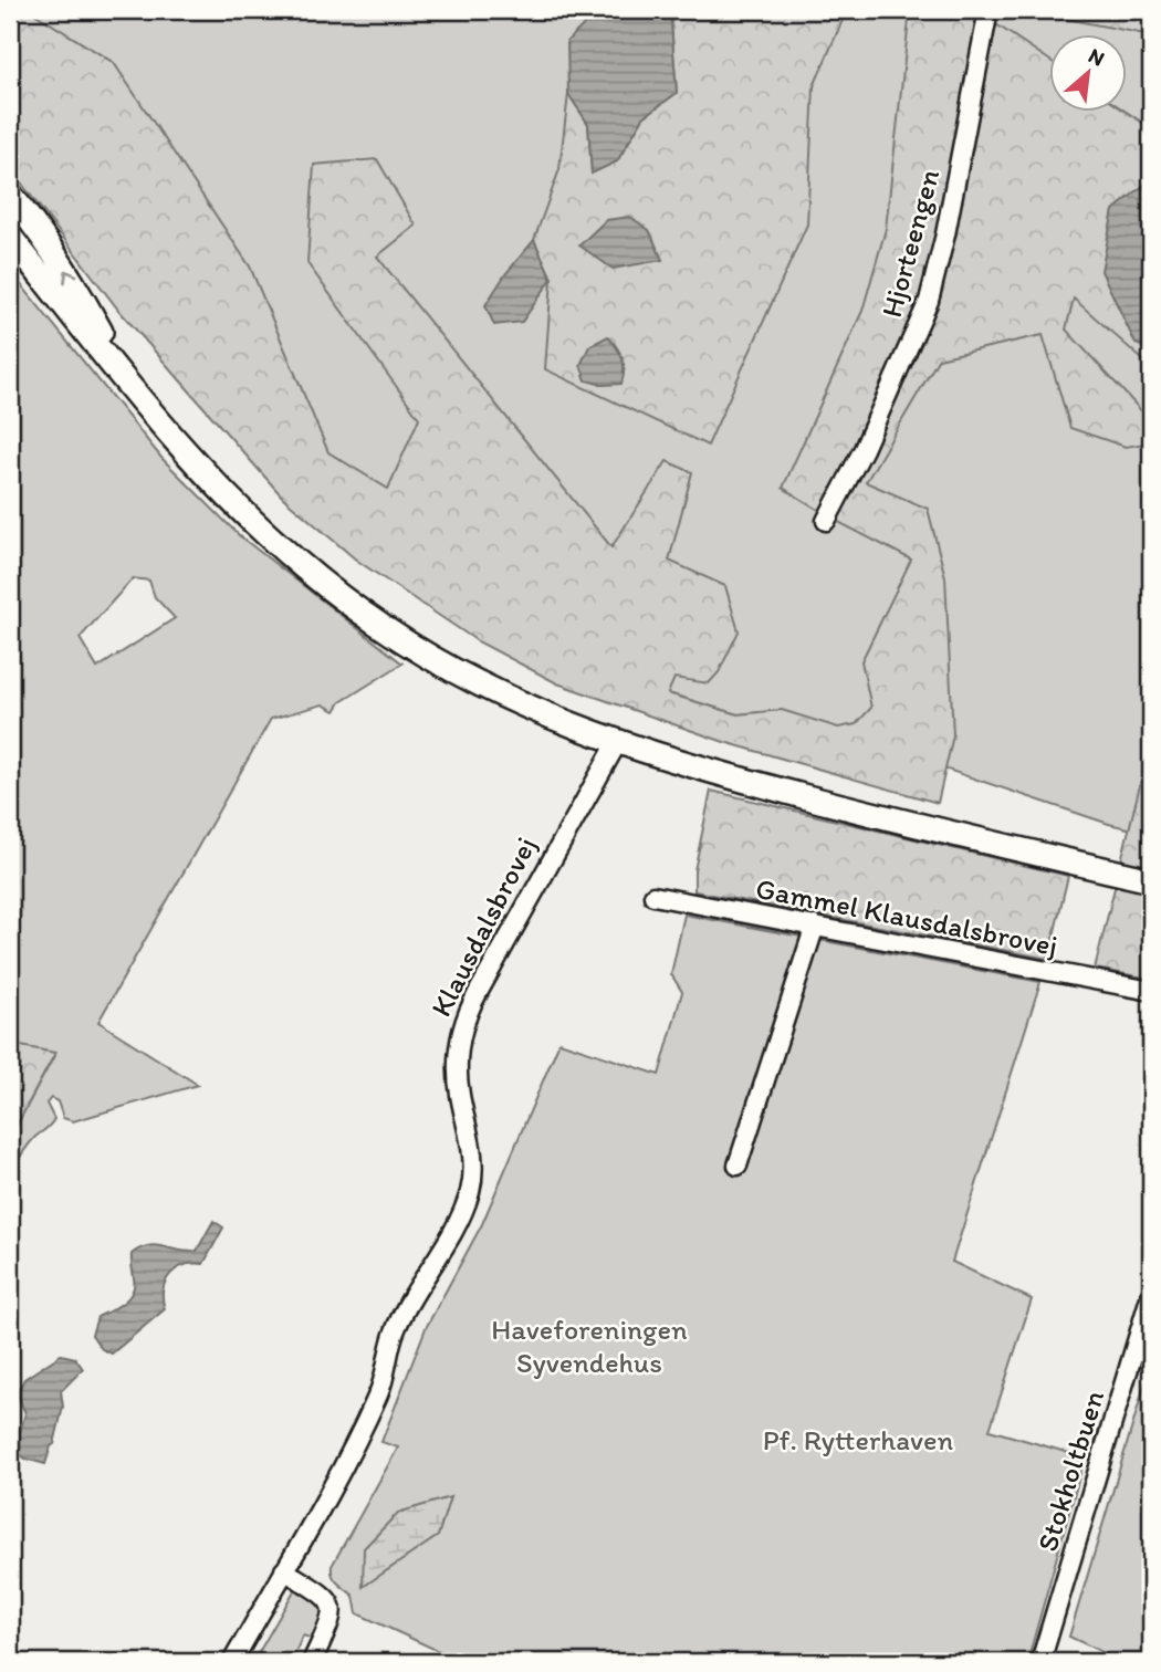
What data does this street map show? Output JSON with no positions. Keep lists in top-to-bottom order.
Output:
{
  "streets": {
    "street": [
      "Hjorteengen",
      "Gammel Klausdalsbrovej",
      "Klausdalsbrovej",
      "Stokholtbuen"
    ]
  },
  "parks": ["Haveforeningen Syvendehus", "Pf. Rytterhaven"],
  "north": "top right"
}
